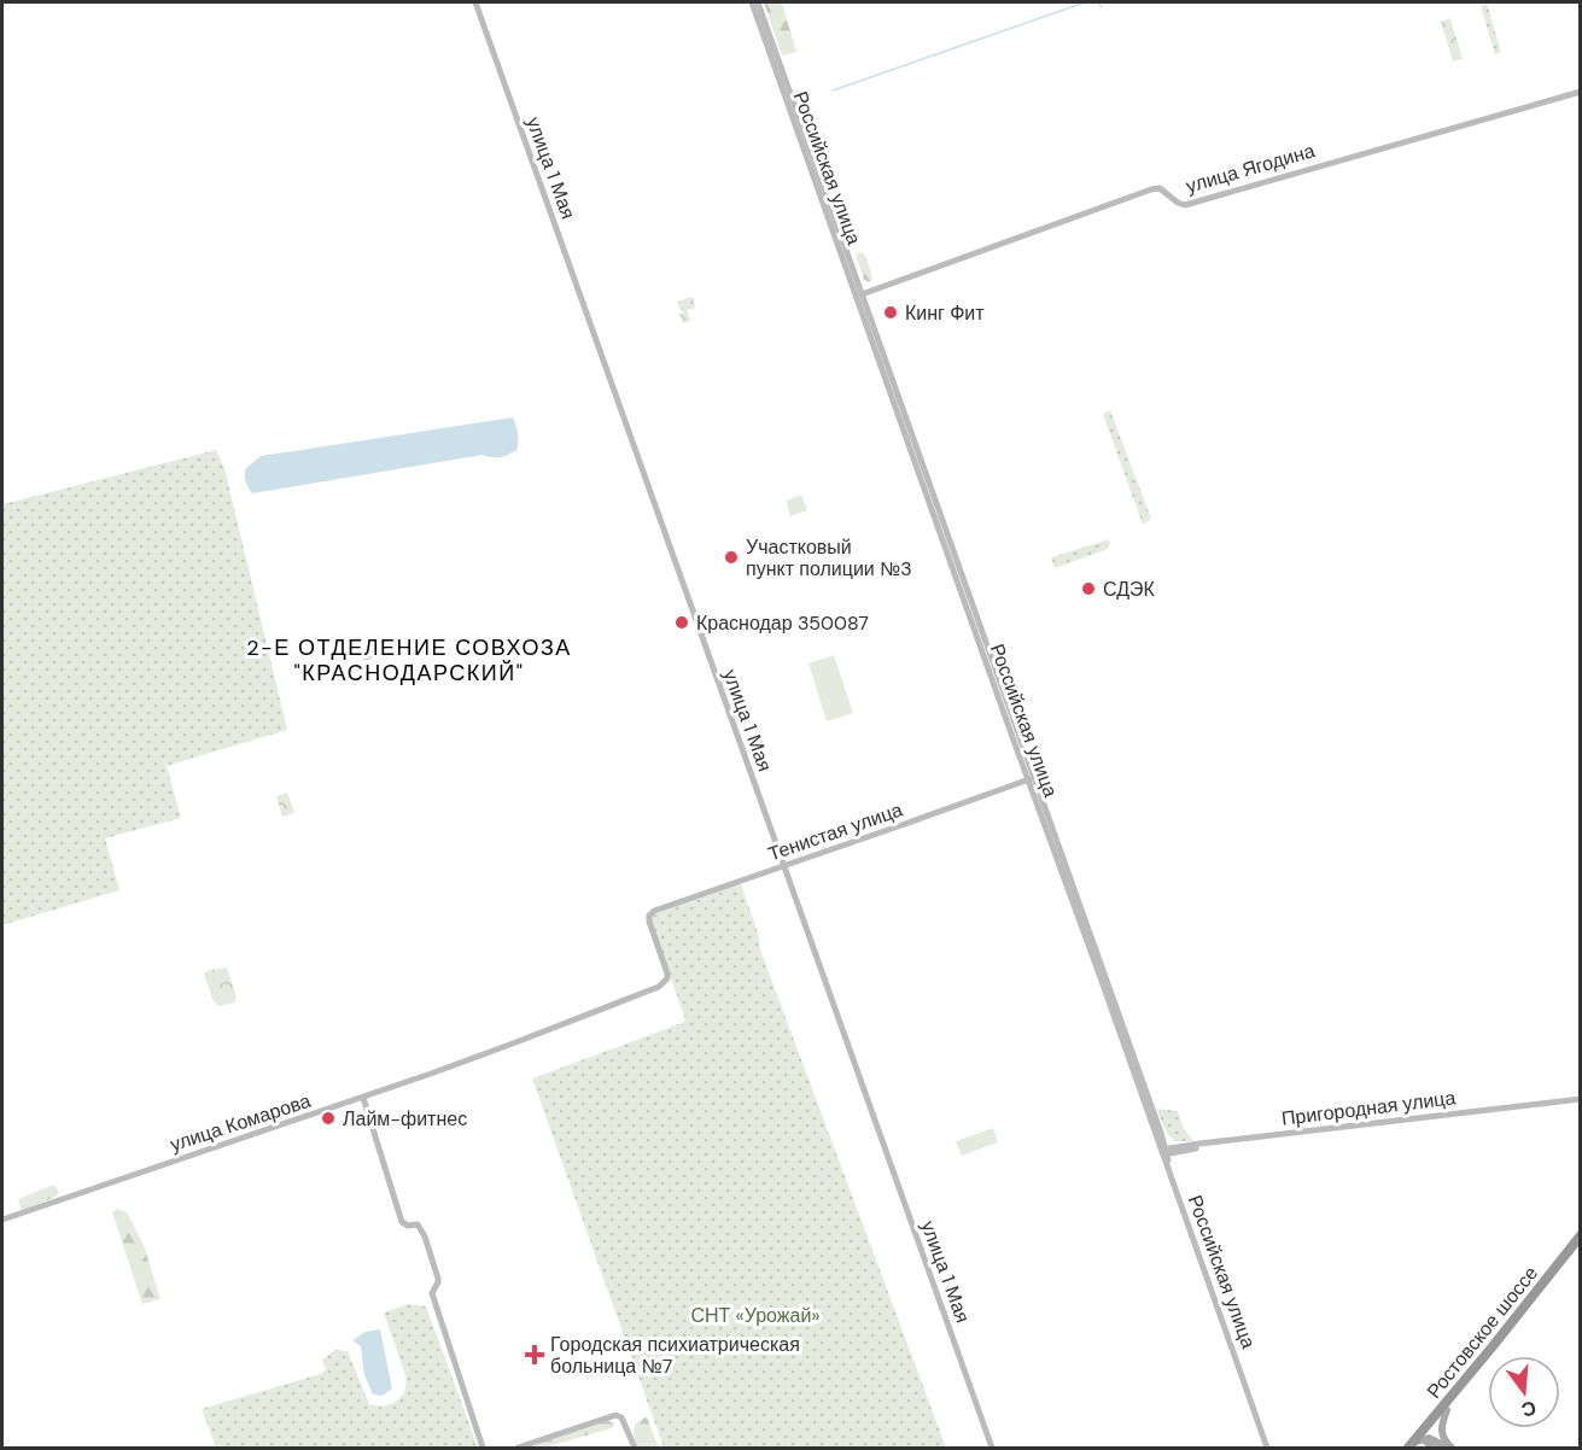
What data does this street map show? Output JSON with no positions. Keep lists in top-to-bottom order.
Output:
{
  "streets": {
    "highway": ["Ростовское шоссе"],
    "street": [
      "улица 1 Мая",
      "Российская улица",
      "улица Ягодина",
      "Тенистая улица",
      "Пригородная улица",
      "улица Комарова"
    ]
  },
  "crossings": [
    ["улица 1 Мая", "Тенистая улица"],
    ["Российская улица", "улица Ягодина"],
    ["Российская улица", "Тенистая улица"],
    ["Российская улица", "Пригородная улица"],
    ["Тенистая улица", "улица Комарова"]
  ],
  "districts": ["2-Е ОТДЕЛЕНИЕ СОВХОЗА \"КРАСНОДАРСКИЙ\""],
  "parks": ["СНТ «Урожай»"],
  "places": {
    "other": [
      "Кинг Фит",
      "Участковый пункт полиции №3",
      "СДЭК",
      "Краснодар 350087",
      "Лайм-фитнес"
    ],
    "health": ["Городская психиатрическая больница №7"]
  },
  "north": "bottom"
}
